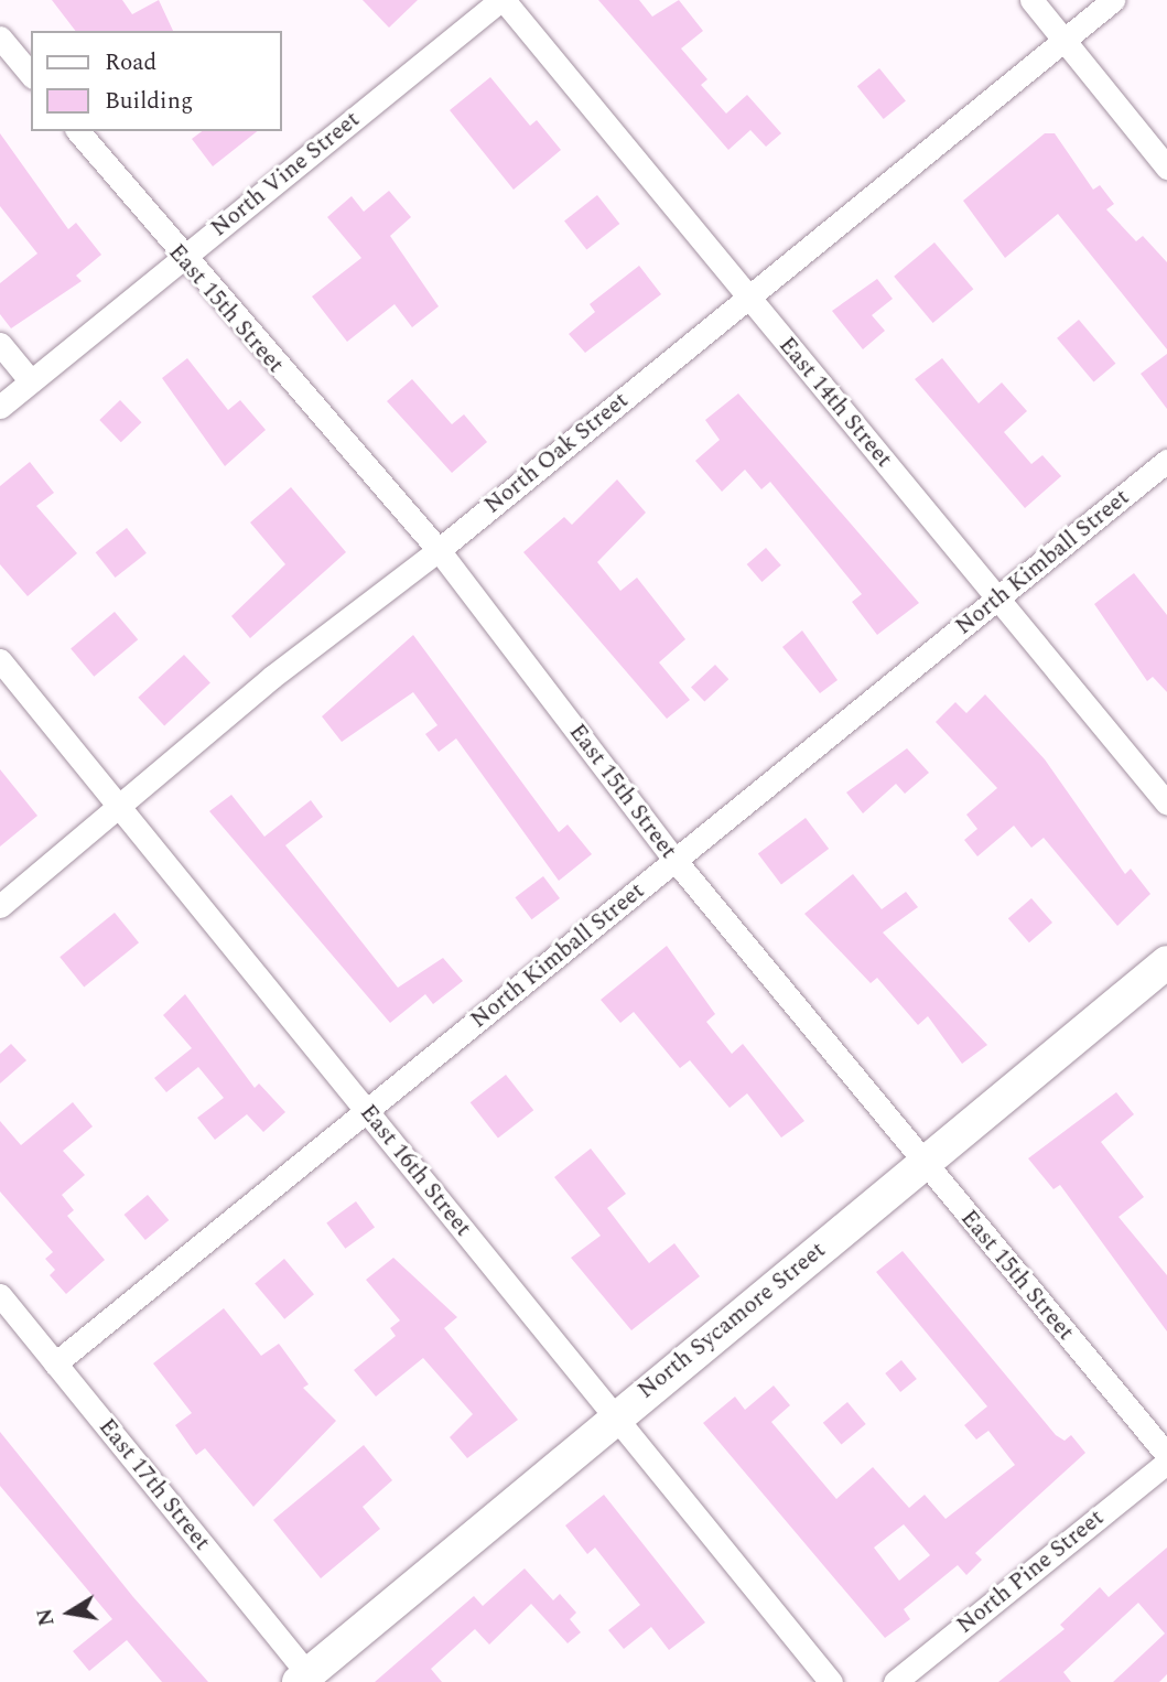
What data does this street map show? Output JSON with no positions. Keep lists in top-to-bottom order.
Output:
{
  "streets": {
    "main road": ["North Sycamore Street"],
    "street": [
      "North Vine Street",
      "East 15th Street",
      "East 14th Street",
      "North Oak Street",
      "North Kimball Street",
      "East 16th Street",
      "East 17th Street",
      "North Pine Street"
    ]
  },
  "crossings": [
    ["North Vine Street", "East 15th Street"],
    ["North Vine Street", "East 14th Street"],
    ["East 15th Street", "North Oak Street"],
    ["East 15th Street", "North Kimball Street"],
    ["East 15th Street", "North Sycamore Street"],
    ["East 14th Street", "North Oak Street"],
    ["East 14th Street", "North Kimball Street"],
    ["North Oak Street", "East 16th Street"],
    ["North Kimball Street", "East 16th Street"],
    ["North Kimball Street", "East 17th Street"],
    ["East 16th Street", "North Sycamore Street"],
    ["North Sycamore Street", "East 17th Street"]
  ],
  "legend": ["Road", "Building"],
  "north": "left"
}
